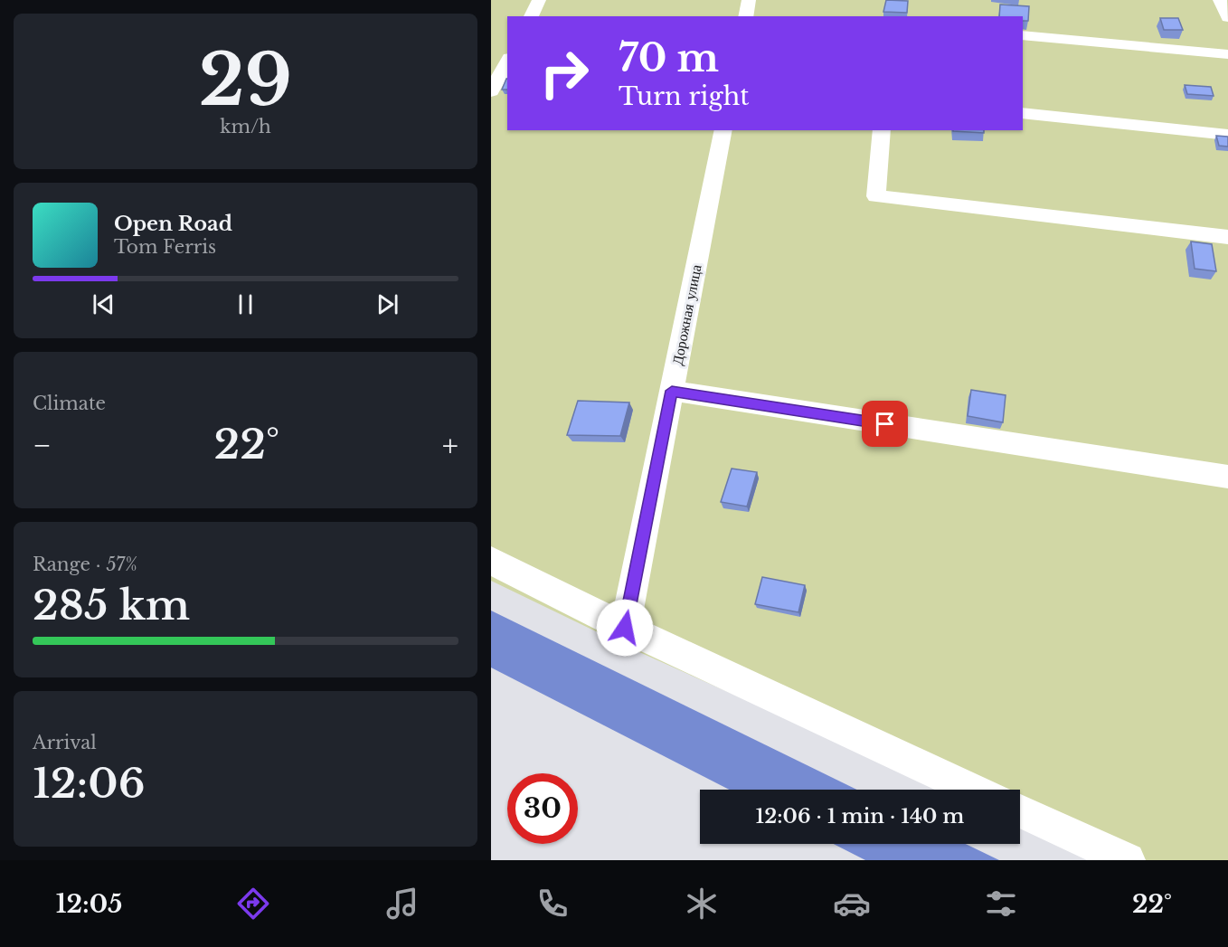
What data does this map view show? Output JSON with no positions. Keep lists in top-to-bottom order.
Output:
{
  "streets": {
    "street": ["Дорожная улица"]
  },
  "page": {
    "tile": [
      ["29", "km/h"],
      "Climate",
      ["Range · 57%", "285 km"],
      ["Arrival", "12:06"]
    ],
    "turn": ["70 m", "Turn right"],
    "song": ["Open Road", "Tom Ferris"],
    "heat": ["−", "22°", "+"],
    "limit": "30",
    "trip": "12:06 · 1 min · 140 m",
    "tabs": ["12:05", "22°"]
  }
}
